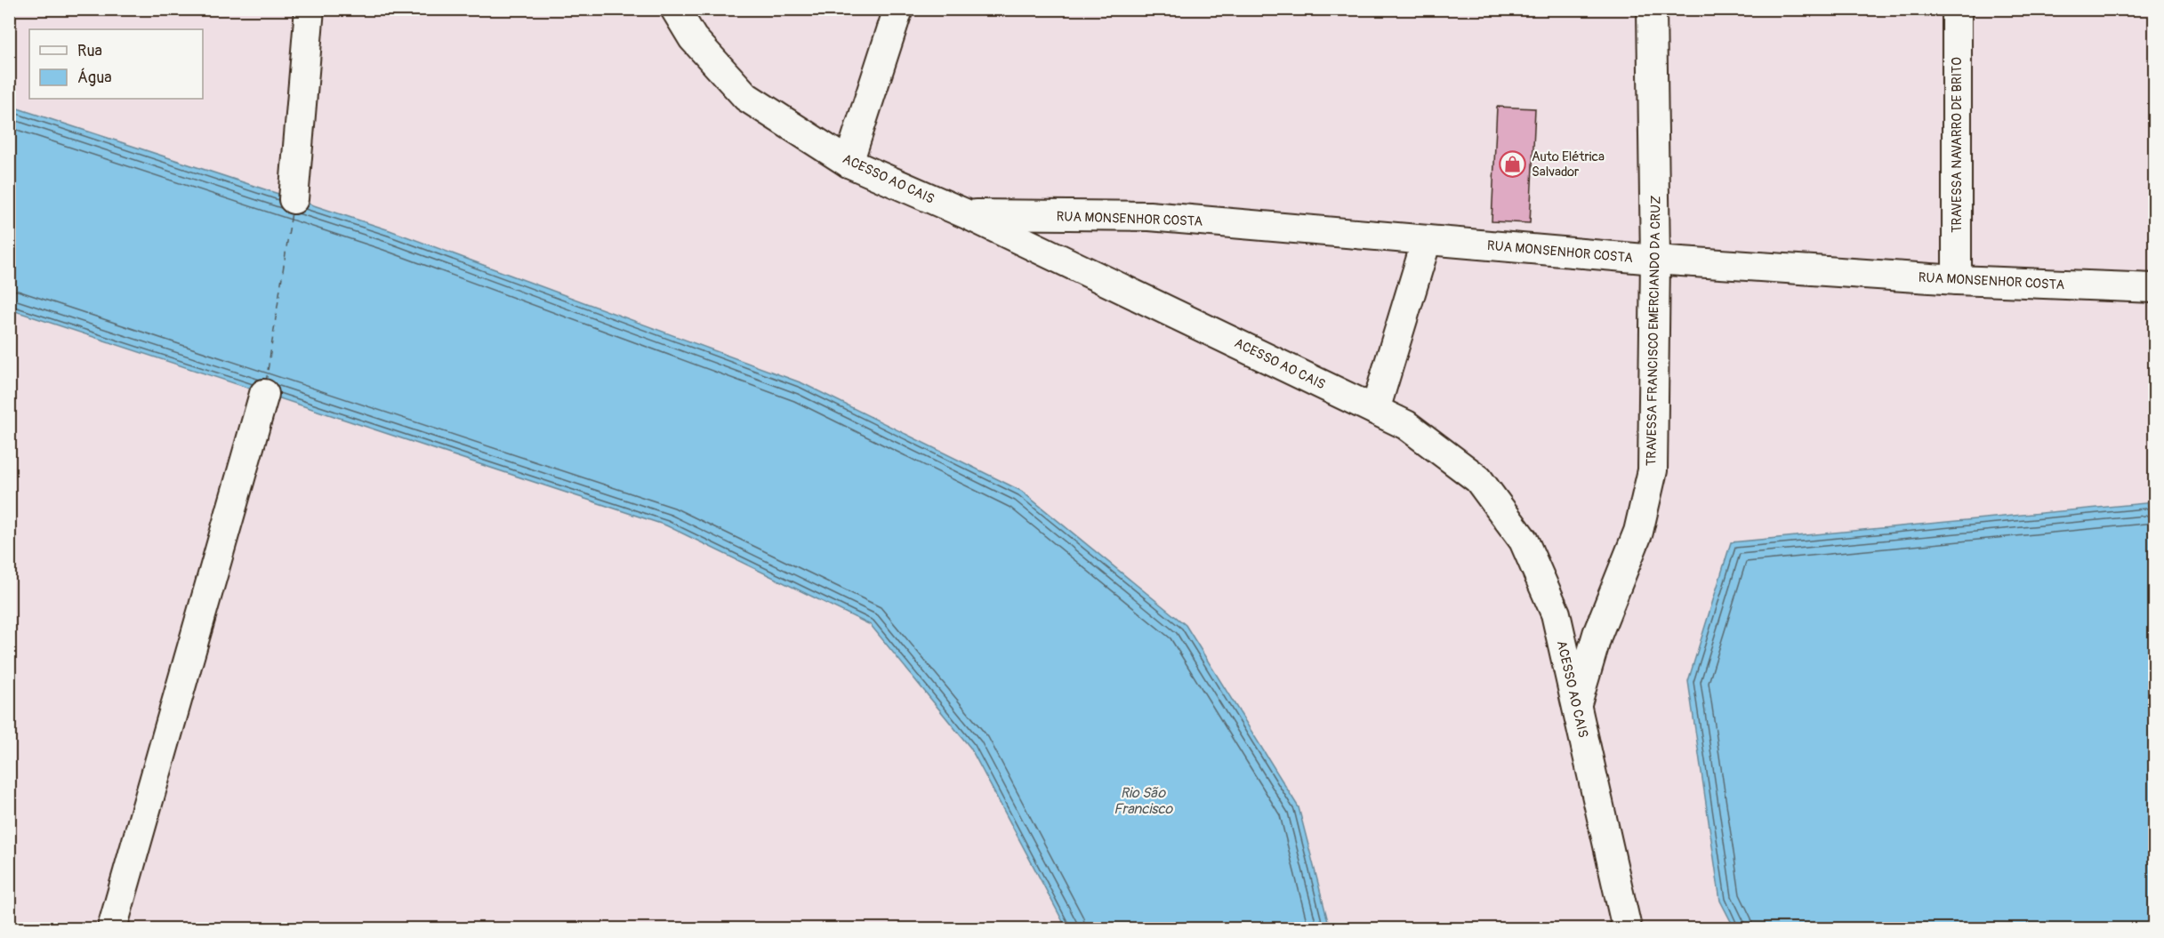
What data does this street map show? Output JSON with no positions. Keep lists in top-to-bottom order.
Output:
{
  "streets": {
    "street": [
      "TRAVESSA NAVARRO DE BRITO",
      "ACESSO AO CAIS",
      "RUA MONSENHOR COSTA",
      "TRAVESSA FRANCISCO EMERCIANDO DA CRUZ"
    ]
  },
  "crossings": [
    ["TRAVESSA NAVARRO DE BRITO", "RUA MONSENHOR COSTA"],
    ["ACESSO AO CAIS", "RUA MONSENHOR COSTA"],
    ["ACESSO AO CAIS", "TRAVESSA FRANCISCO EMERCIANDO DA CRUZ"],
    ["RUA MONSENHOR COSTA", "TRAVESSA FRANCISCO EMERCIANDO DA CRUZ"]
  ],
  "water": ["Rio São Francisco"],
  "places": {
    "shop": ["Auto Elétrica Salvador"]
  },
  "legend": ["Rua", "Água"]
}
